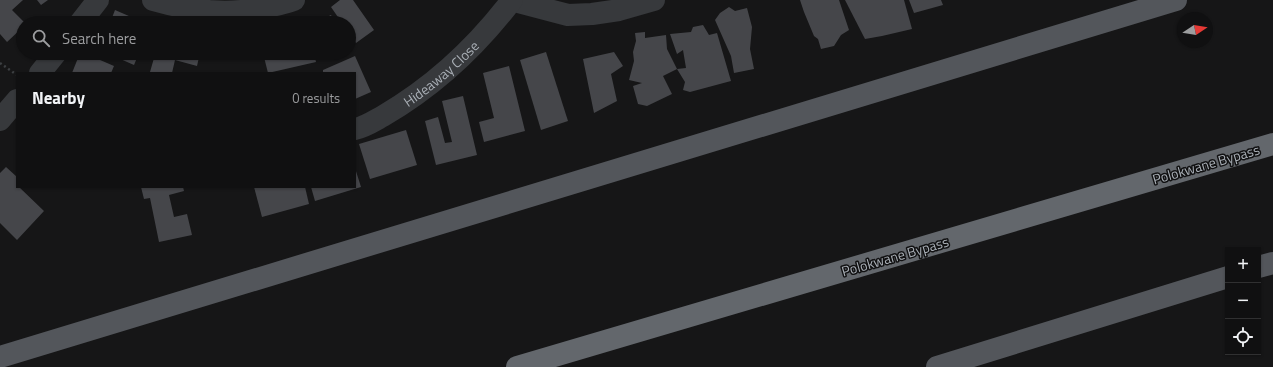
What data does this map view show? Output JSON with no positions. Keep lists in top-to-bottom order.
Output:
{
  "streets": {
    "highway": ["Polokwane Bypass"],
    "street": ["Hideaway Close"]
  },
  "north": "right",
  "page": {
    "search": "Search here",
    "heading": ["Nearby", "0 results"],
    "map_buttons": ["+", "−"]
  }
}
